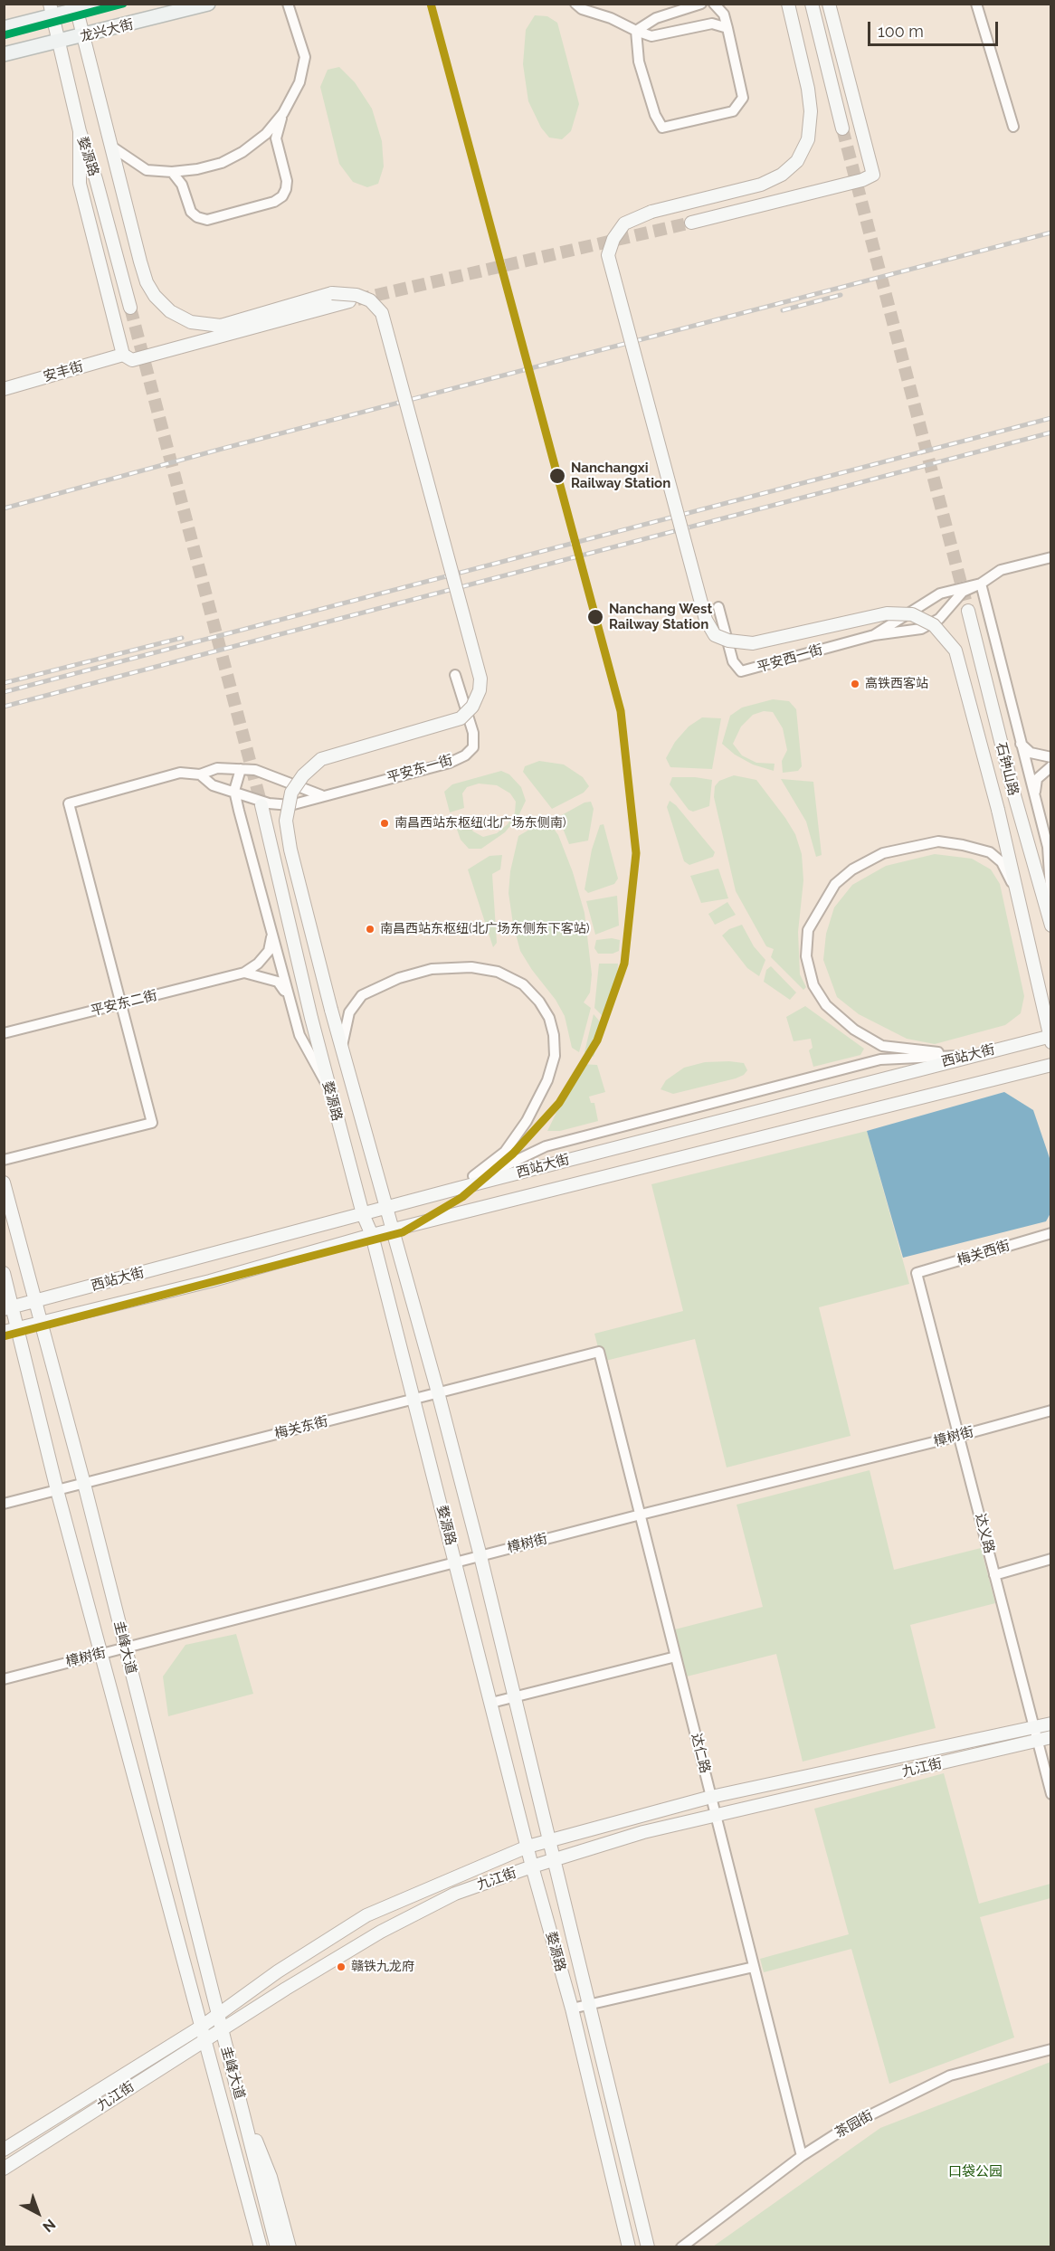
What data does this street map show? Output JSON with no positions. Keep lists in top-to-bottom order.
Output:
{
  "streets": {
    "main road": ["龙兴大街"],
    "street": [
      "婺源路",
      "安丰街",
      "平安西一街",
      "平安东一街",
      "石钟山路",
      "平安东二街",
      "西站大街",
      "梅关西街",
      "梅关东街",
      "樟树街",
      "达义路",
      "圭峰大道",
      "达仁路",
      "九江街",
      "茶园街"
    ]
  },
  "crossings": [
    ["龙兴大街", "婺源路"],
    ["婺源路", "西站大街"],
    ["婺源路", "梅关东街"],
    ["婺源路", "樟树街"],
    ["婺源路", "九江街"],
    ["西站大街", "圭峰大道"],
    ["梅关西街", "达义路"],
    ["梅关东街", "圭峰大道"],
    ["梅关东街", "达仁路"],
    ["樟树街", "达义路"],
    ["樟树街", "圭峰大道"],
    ["樟树街", "达仁路"],
    ["达义路", "九江街"],
    ["圭峰大道", "九江街"],
    ["达仁路", "九江街"],
    ["达仁路", "茶园街"]
  ],
  "parks": ["口袋公园"],
  "places": [
    "Nanchangxi Railway Station",
    "Nanchang West Railway Station",
    "高铁西客站",
    "南昌西站东枢纽(北广场东侧南)",
    "南昌西站东枢纽(北广场东侧东下客站)",
    "赣铁九龙府"
  ],
  "scale_bar": "100 m",
  "north": "bottom right"
}
